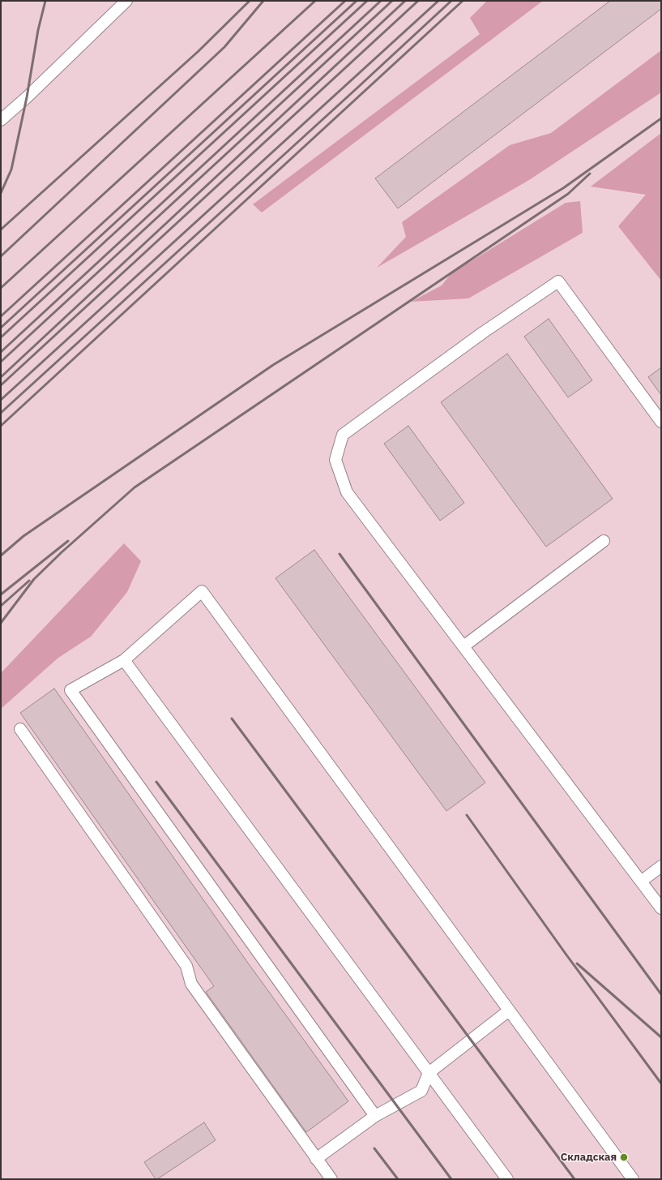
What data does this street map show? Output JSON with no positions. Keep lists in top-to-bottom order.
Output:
{
  "places": ["Складская"]
}
